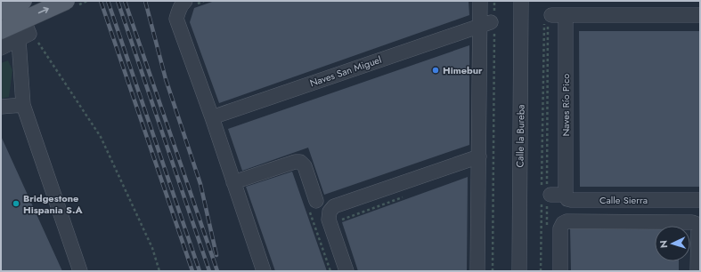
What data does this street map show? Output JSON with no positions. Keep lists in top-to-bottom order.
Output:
{
  "streets": {
    "street": [
      "Naves San Miguel",
      "Naves Río Pico",
      "Calle la Bureba",
      "Calle Sierra"
    ]
  },
  "crossings": [
    ["Naves Río Pico", "Calle Sierra"]
  ],
  "places": ["Himebur", "Bridgestone Hispania S.A"],
  "north": "left"
}
